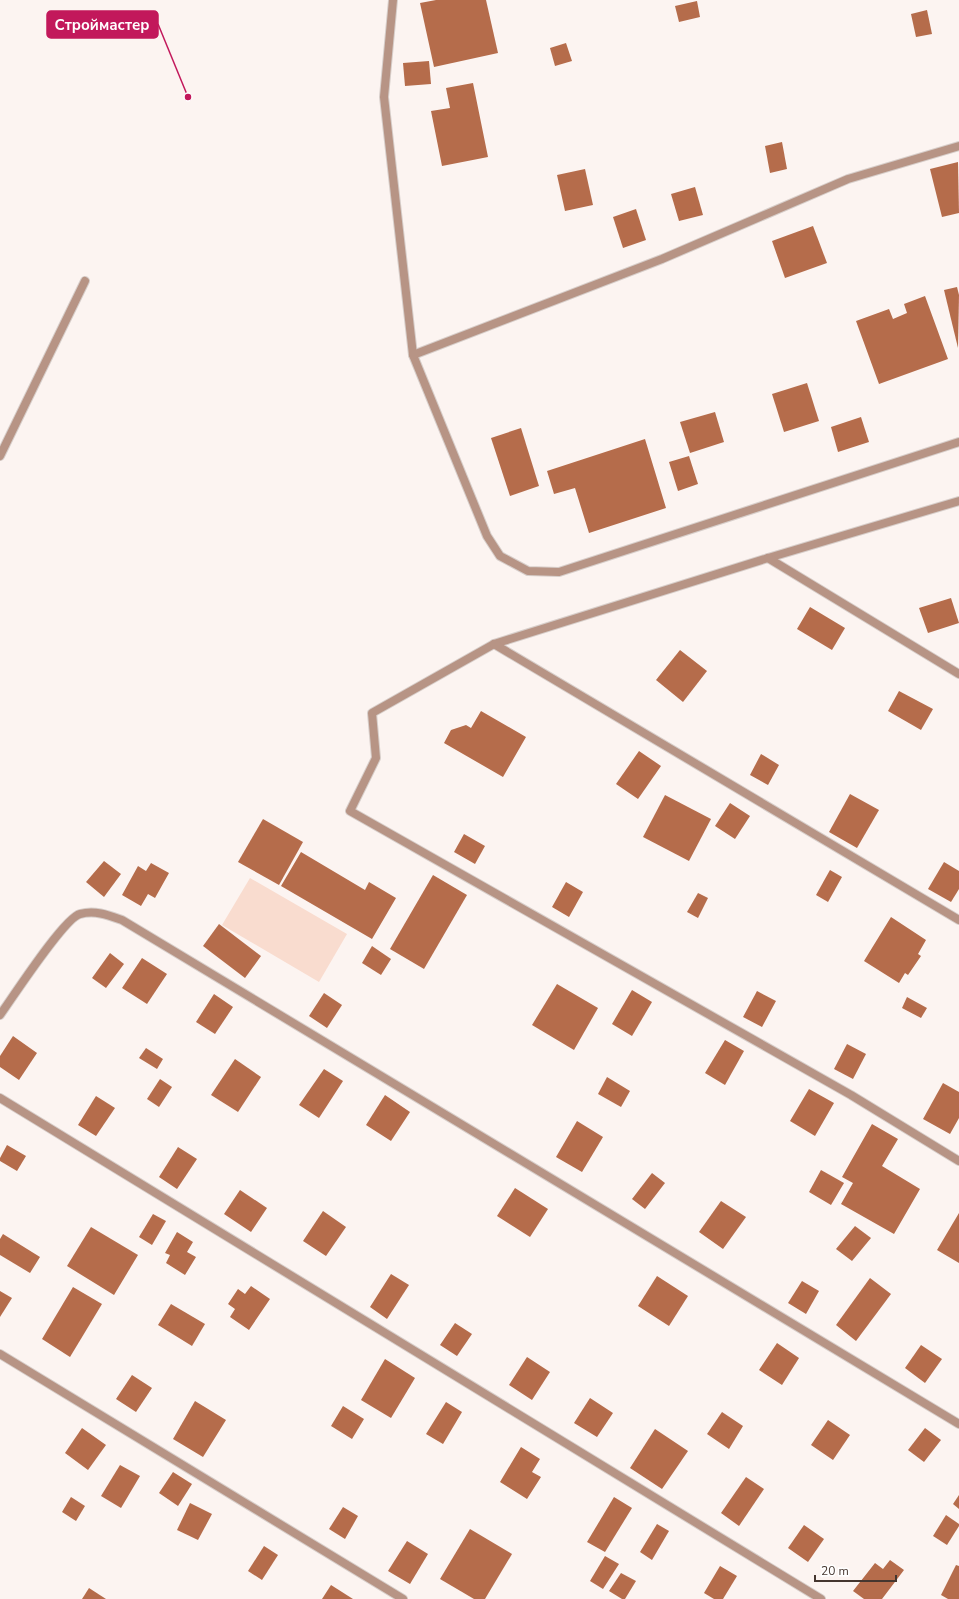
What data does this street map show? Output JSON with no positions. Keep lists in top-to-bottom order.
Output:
{
  "places": ["Строймастер"],
  "scale_bar": "20 m"
}
